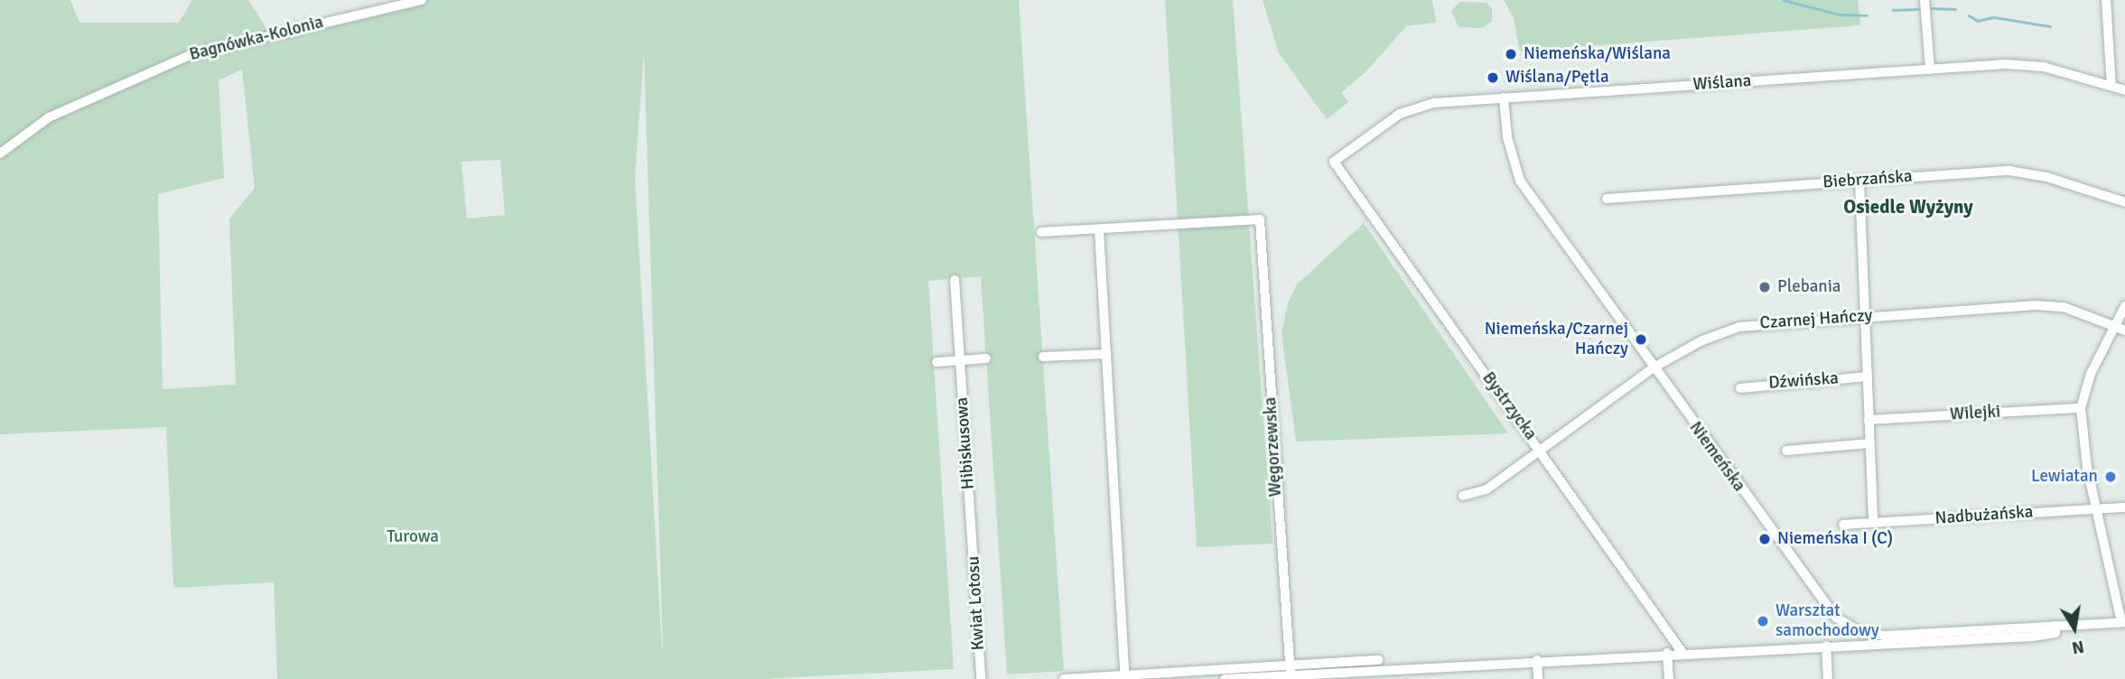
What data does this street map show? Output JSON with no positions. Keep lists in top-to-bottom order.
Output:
{
  "streets": {
    "street": [
      "Bagnówka-Kolonia",
      "Wiślana",
      "Biebrzańska",
      "Czarnej Hańczy",
      "Dźwińska",
      "Bystrzycka",
      "Wilejki",
      "Hibiskusowa",
      "Węgorzewska",
      "Niemeńska",
      "Nadbużańska",
      "Kwiat Lotosu"
    ]
  },
  "crossings": [
    ["Wiślana", "Bystrzycka"],
    ["Wiślana", "Niemeńska"],
    ["Czarnej Hańczy", "Bystrzycka"],
    ["Czarnej Hańczy", "Niemeńska"],
    ["Bystrzycka", "Niemeńska"],
    ["Hibiskusowa", "Kwiat Lotosu"],
    ["Węgorzewska", "Niemeńska"]
  ],
  "districts": ["Osiedle Wyżyny"],
  "parks": ["Turowa"],
  "places": [
    "Niemeńska/Wiślana",
    "Wiślana/Pętla",
    "Plebania",
    "Niemeńska/Czarnej Hańczy",
    "Lewiatan",
    "Niemeńska I (C)",
    "Warsztat samochodowy"
  ],
  "north": "bottom"
}
